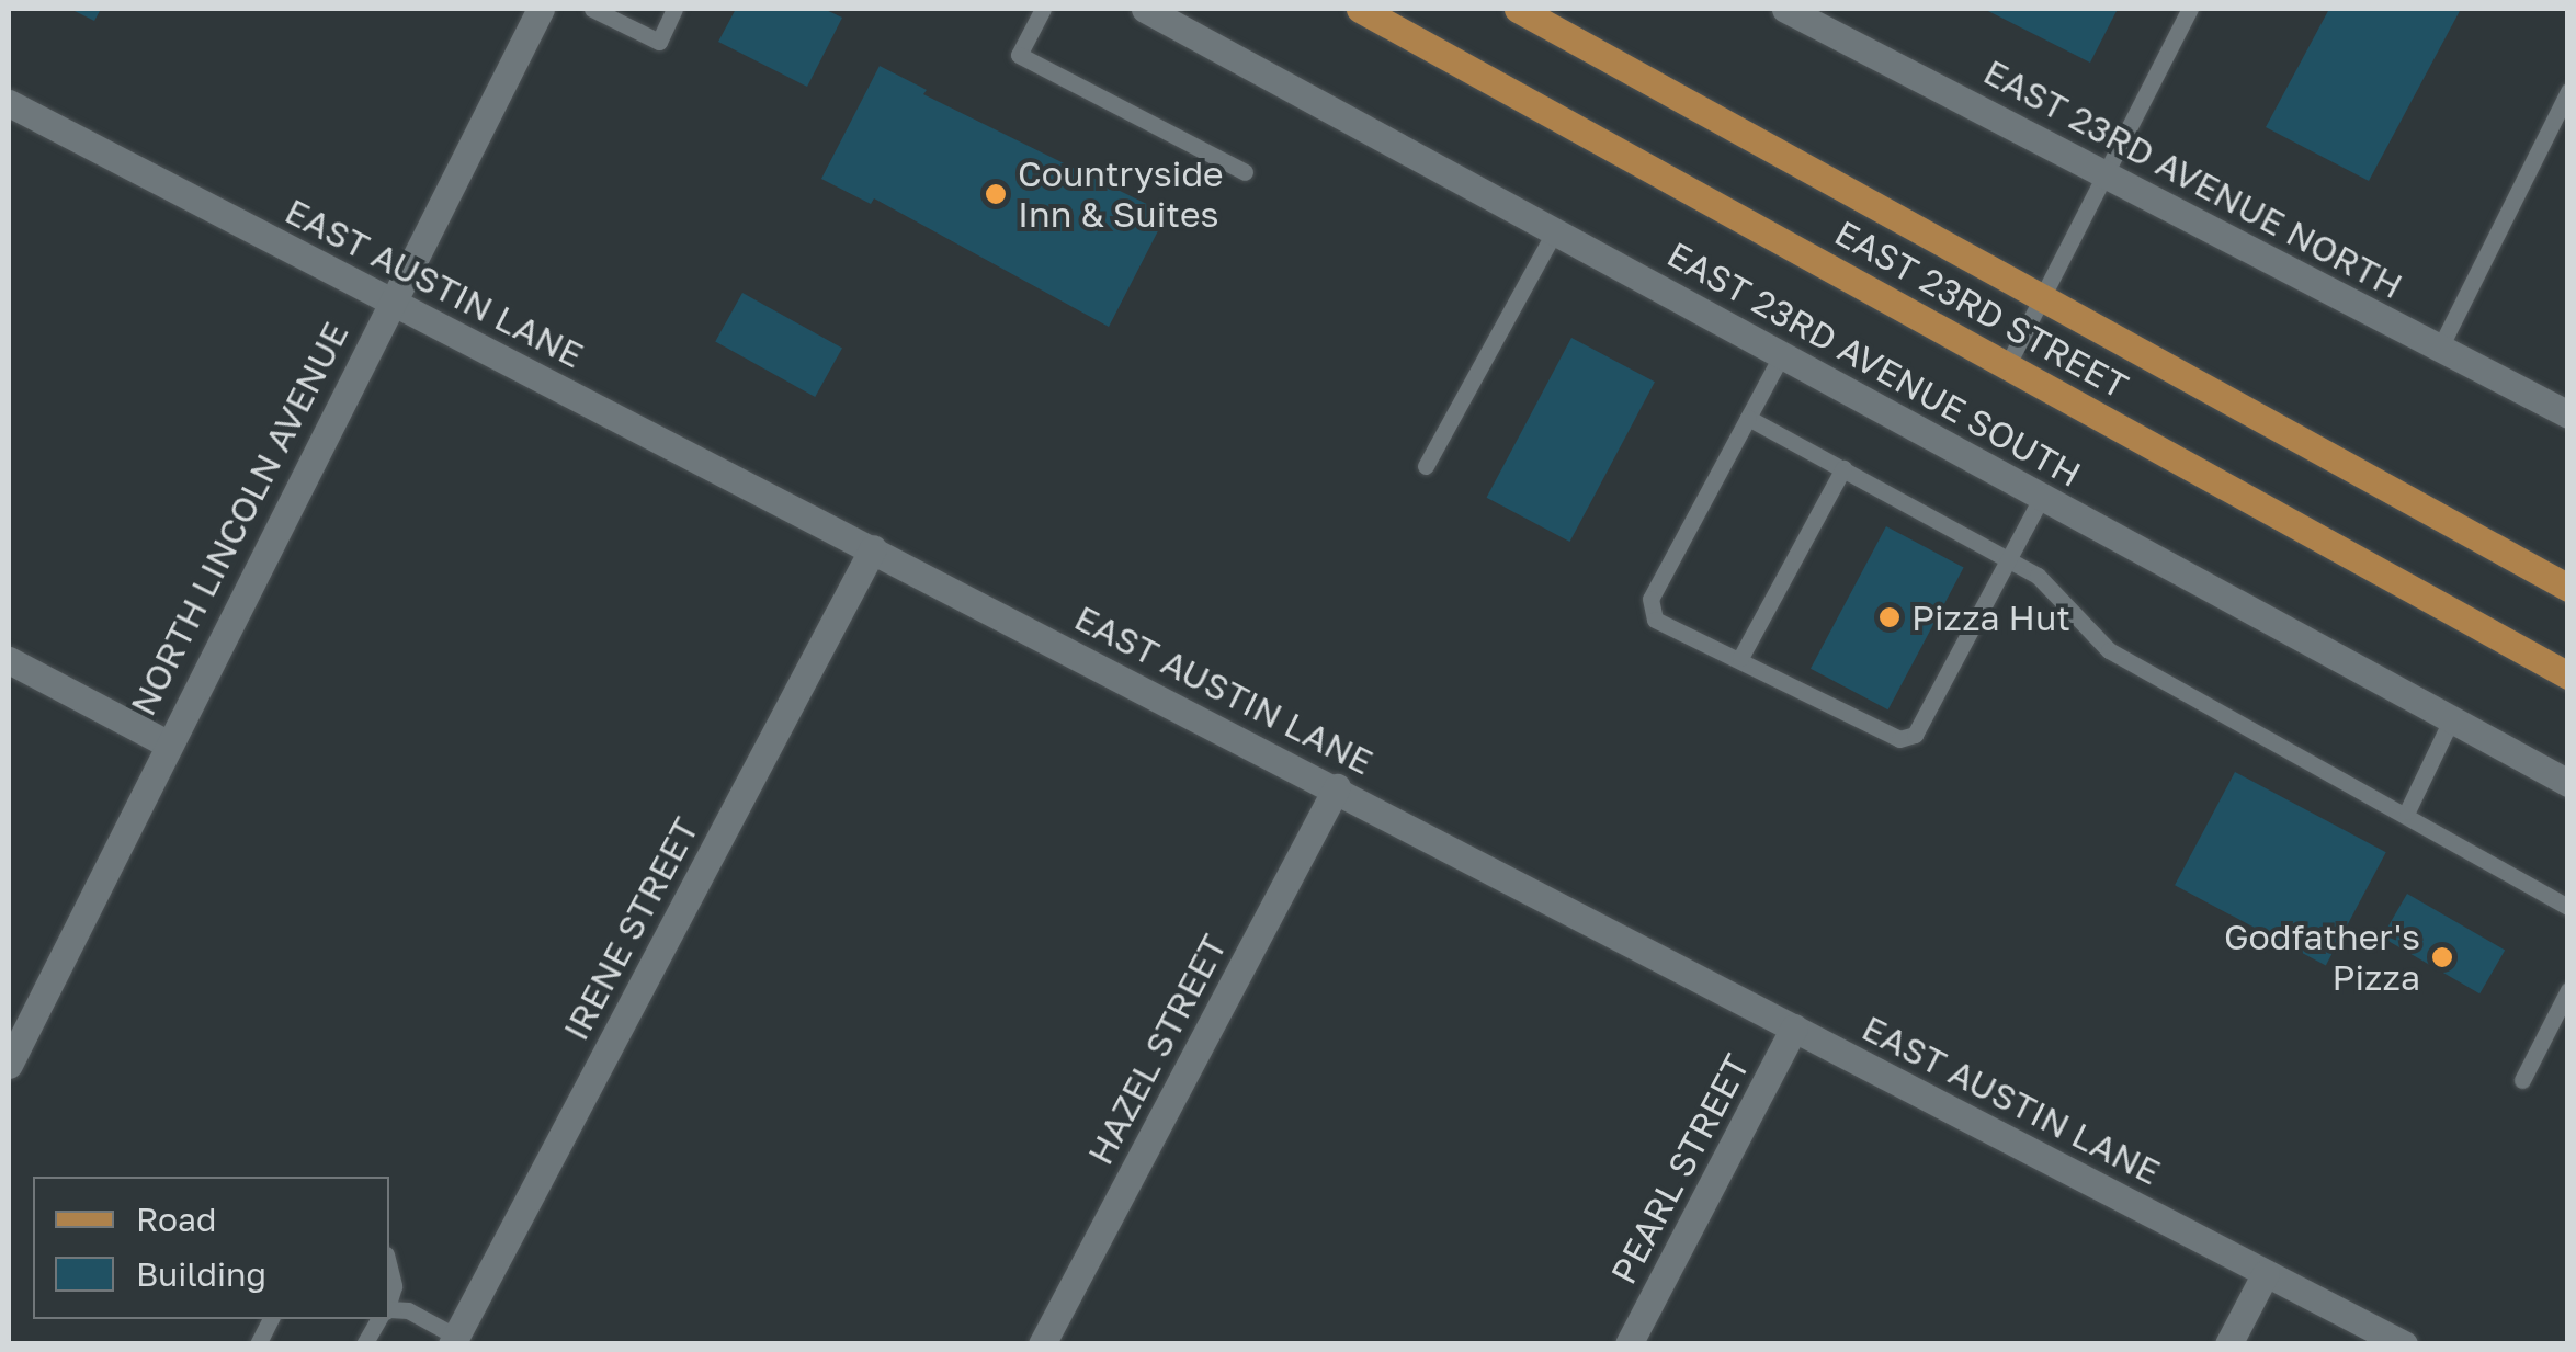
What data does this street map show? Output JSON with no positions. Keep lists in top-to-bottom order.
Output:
{
  "streets": {
    "main road": ["EAST 23RD STREET"],
    "street": [
      "EAST 23RD AVENUE NORTH",
      "EAST AUSTIN LANE",
      "EAST 23RD AVENUE SOUTH",
      "NORTH LINCOLN AVENUE",
      "IRENE STREET",
      "HAZEL STREET",
      "PEARL STREET"
    ]
  },
  "crossings": [
    ["EAST AUSTIN LANE", "NORTH LINCOLN AVENUE"],
    ["EAST AUSTIN LANE", "IRENE STREET"],
    ["EAST AUSTIN LANE", "HAZEL STREET"],
    ["EAST AUSTIN LANE", "PEARL STREET"]
  ],
  "places": ["Countryside Inn & Suites", "Pizza Hut", "Godfather's Pizza"],
  "legend": ["Road", "Building"]
}
